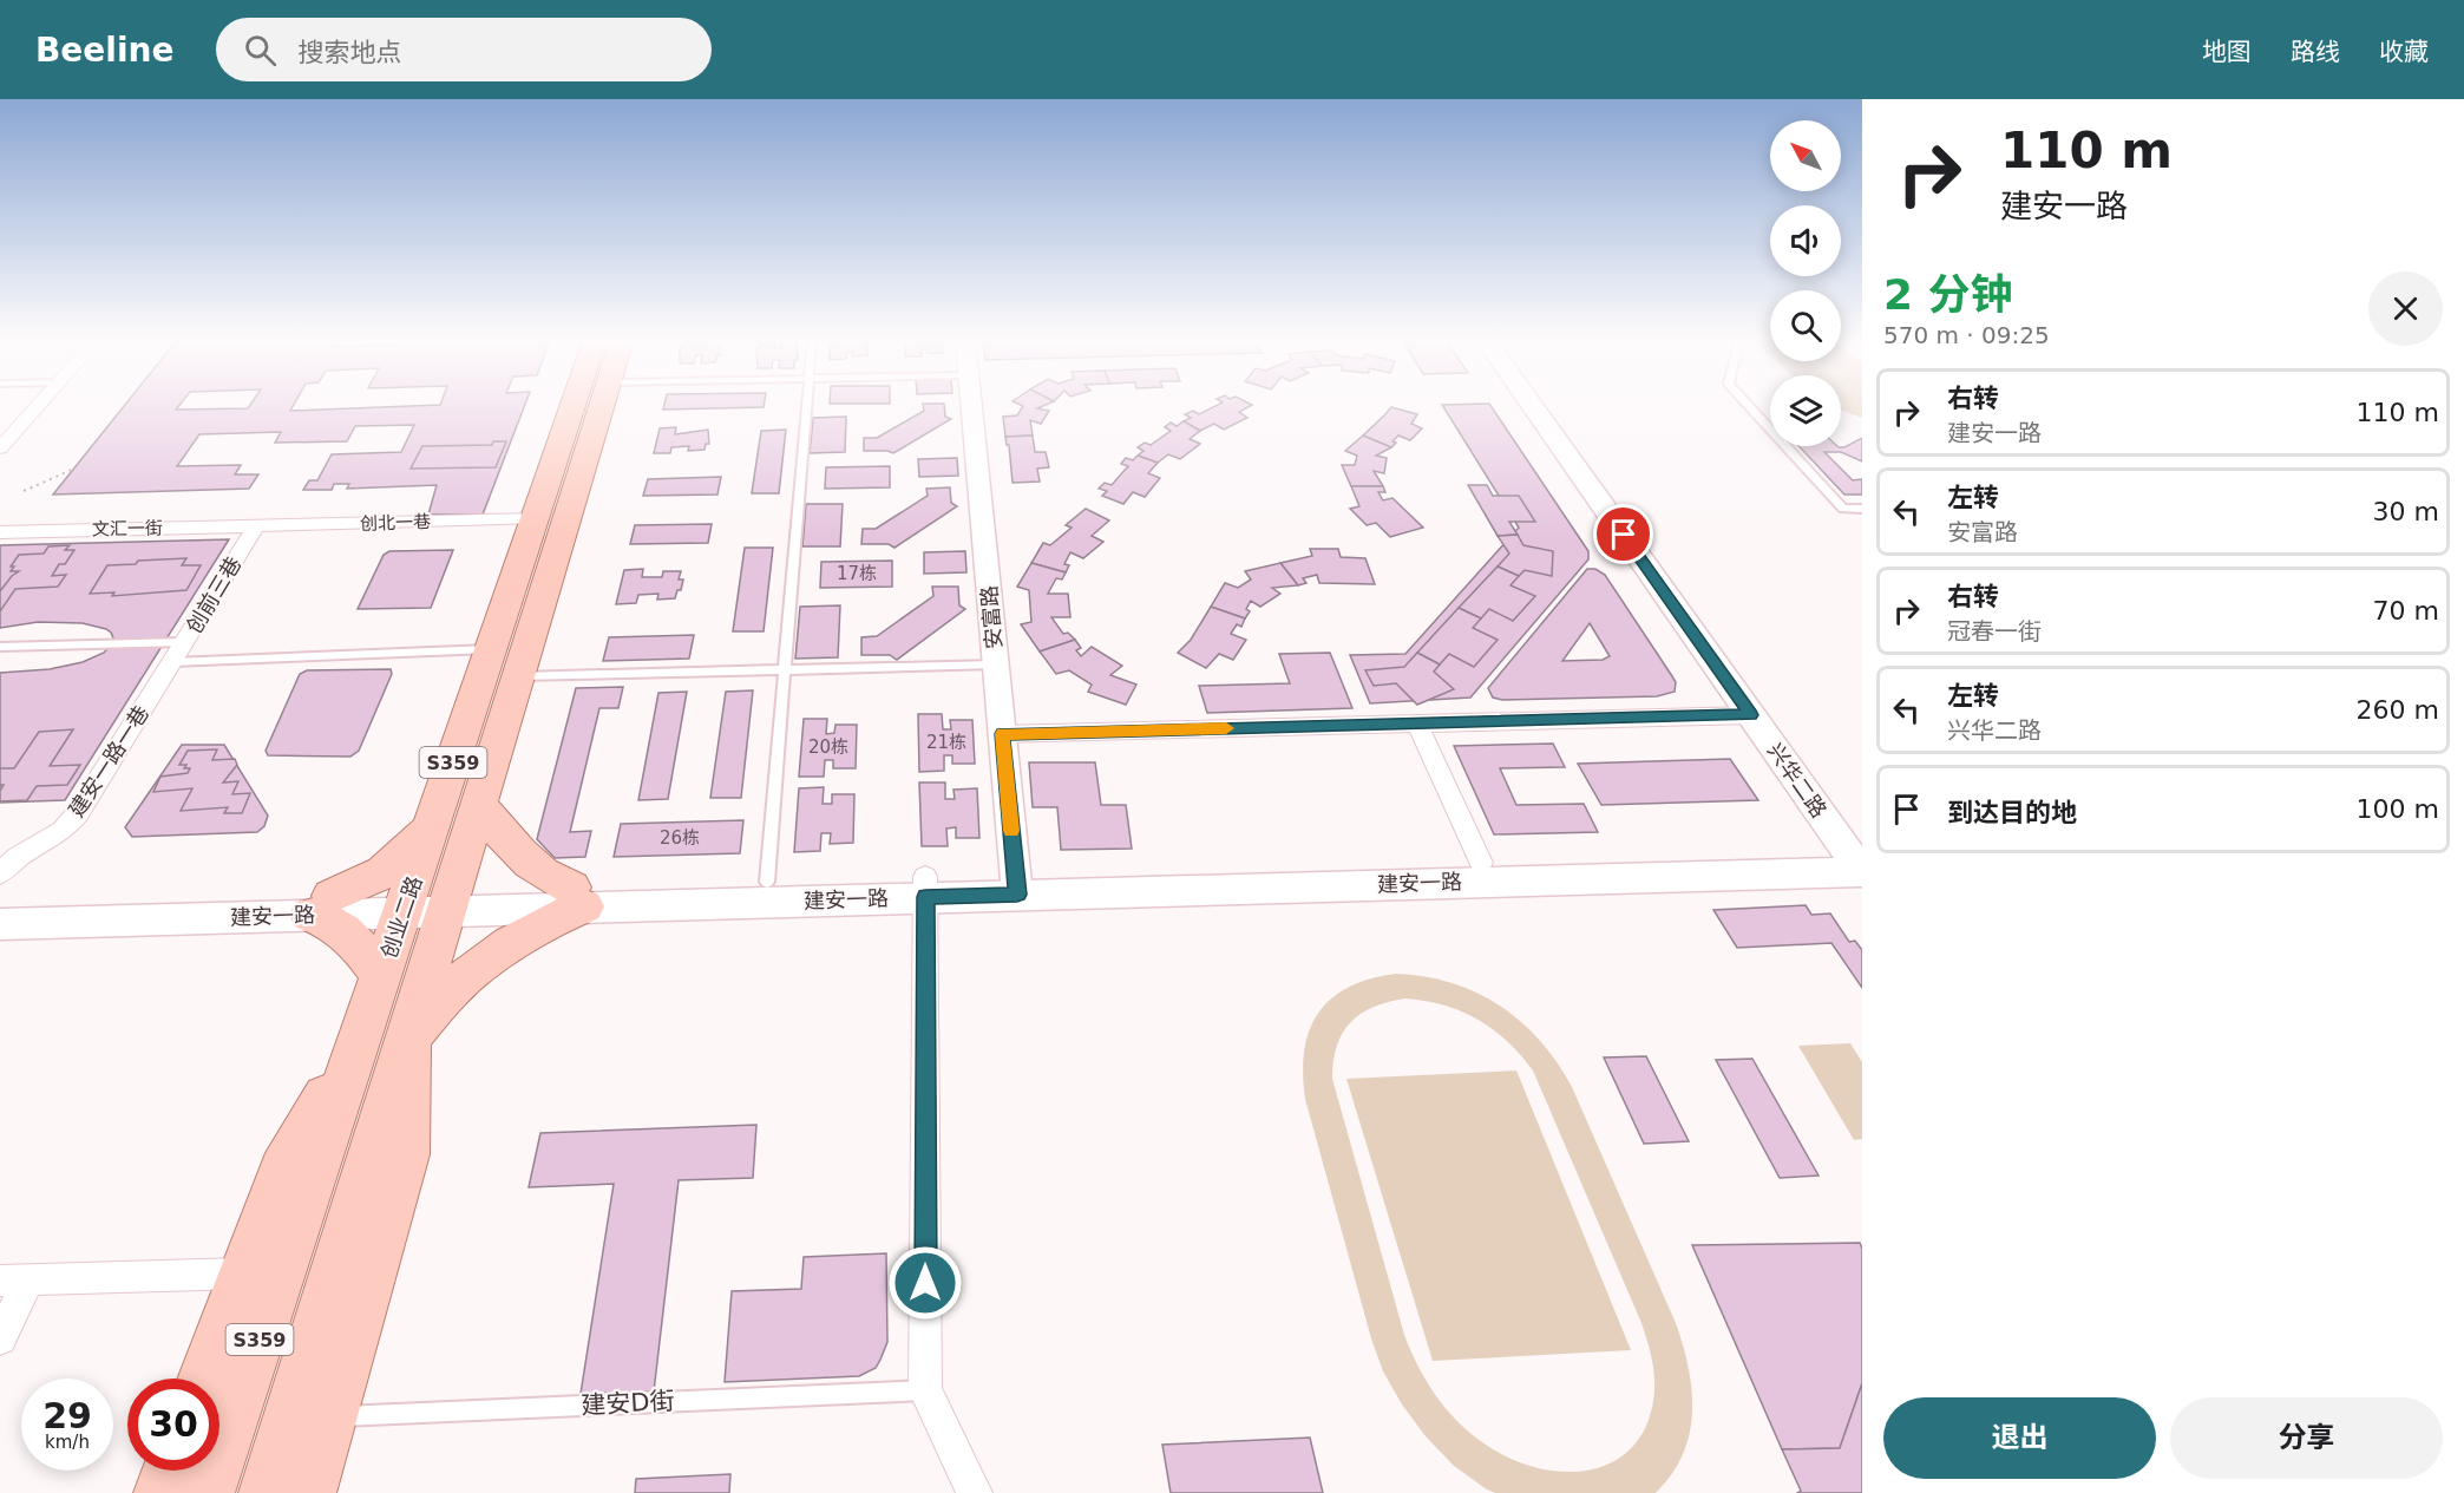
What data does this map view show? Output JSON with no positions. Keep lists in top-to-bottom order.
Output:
{
  "streets": {
    "main road": [
      "S359",
      "兴华二路",
      "建安一路",
      "创业二路"
    ],
    "street": [
      "创北一巷",
      "文汇一街",
      "创前三巷",
      "安富路",
      "建安一路一巷"
    ],
    "lane": ["建安D街"]
  },
  "crossings": [
    ["创北一巷", "文汇一街"],
    ["创北一巷", "创前三巷"],
    ["创北一巷", "创业二路"],
    ["文汇一街", "创前三巷"],
    ["创前三巷", "建安一路一巷"],
    ["安富路", "建安一路"],
    ["兴华二路", "建安一路"],
    ["建安一路", "创业二路"]
  ],
  "house_numbers": [
    "17栋",
    "21栋",
    "20栋",
    "26栋"
  ],
  "north": "top left",
  "page": {
    "header": "Beeline",
    "search": "搜索地点",
    "nav": ["地图", "路线", "收藏"],
    "turn": ["110 m", "建安一路"],
    "heading": ["2 分钟", "570 m · 09:25"],
    "list": [
      {
        "name": "右转",
        "note": "建安一路",
        "value": "110 m"
      },
      {
        "name": "左转",
        "note": "安富路",
        "value": "30 m"
      },
      {
        "name": "右转",
        "note": "冠春一街",
        "value": "70 m"
      },
      {
        "name": "左转",
        "note": "兴华二路",
        "value": "260 m"
      },
      {
        "name": "到达目的地",
        "value": "100 m"
      }
    ],
    "speed": "29 km/h",
    "limit": "30",
    "buttons": ["退出", "分享"]
  }
}
